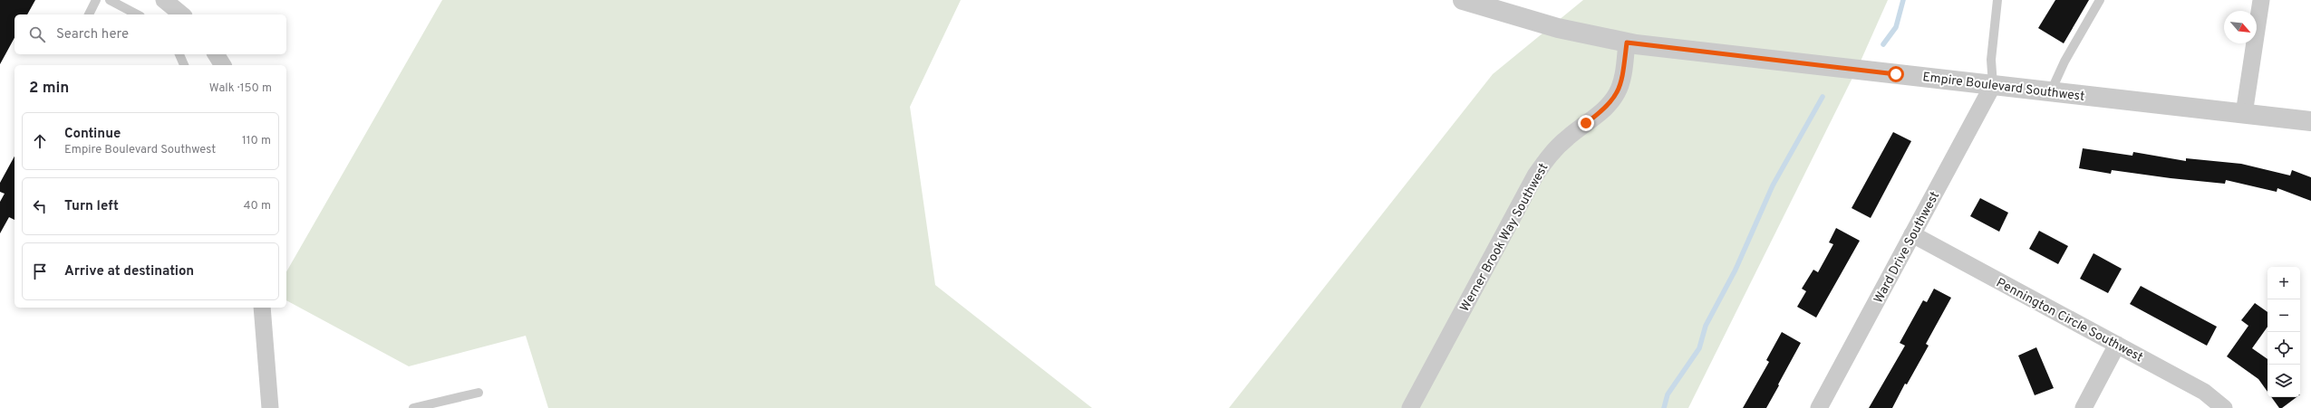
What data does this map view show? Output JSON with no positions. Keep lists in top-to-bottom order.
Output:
{
  "streets": {
    "street": [
      "Empire Boulevard Southwest",
      "Werner Brook Way Southwest",
      "Ward Drive Southwest",
      "Pennington Circle Southwest"
    ]
  },
  "crossings": [
    ["Empire Boulevard Southwest", "Werner Brook Way Southwest"],
    ["Empire Boulevard Southwest", "Ward Drive Southwest"],
    ["Ward Drive Southwest", "Pennington Circle Southwest"]
  ],
  "north": "bottom right",
  "page": {
    "search": "Search here",
    "heading": ["2 min", "Walk · 150 m"],
    "list": [
      ["Continue", "Empire Boulevard Southwest", "110 m"],
      ["Turn left", "40 m"],
      "Arrive at destination"
    ],
    "map_buttons": ["+", "−"]
  }
}
